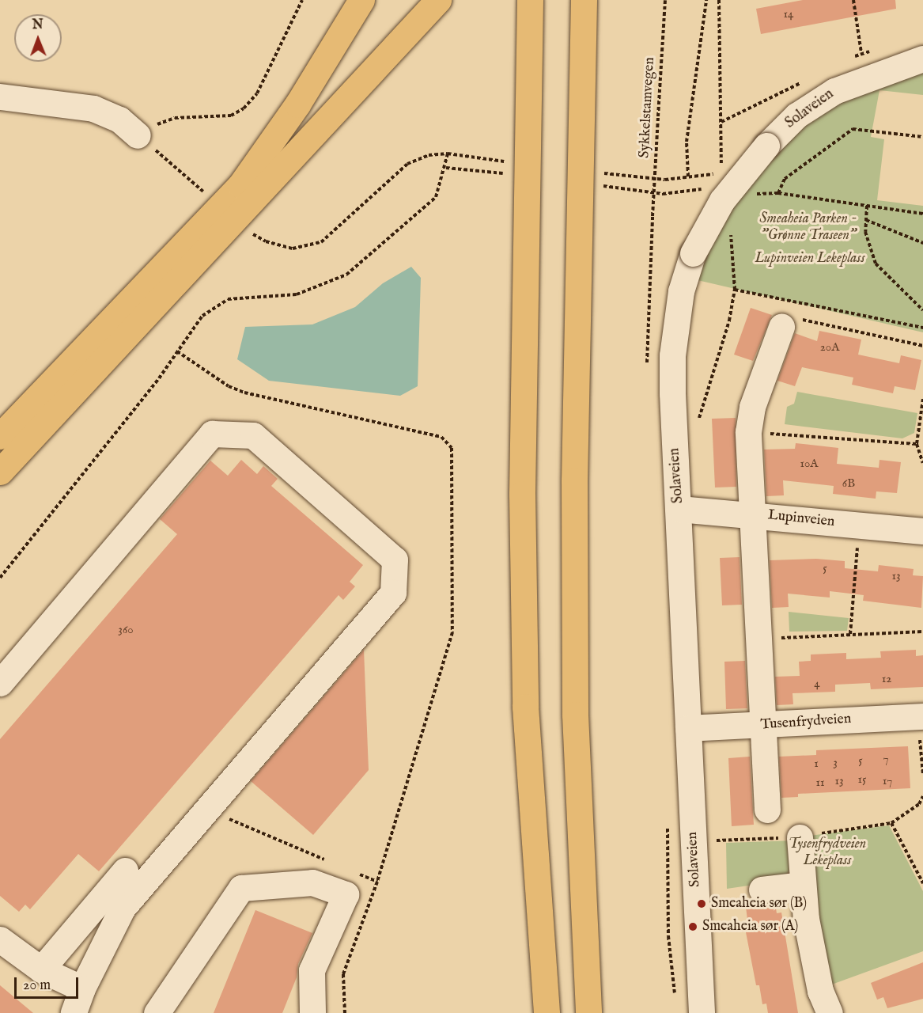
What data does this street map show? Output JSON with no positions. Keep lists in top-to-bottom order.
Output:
{
  "streets": {
    "street": ["Solaveien", "Lupinveien", "Tusenfrydveien"],
    "path": ["Sykkelstamvegen"]
  },
  "crossings": [
    ["Solaveien", "Lupinveien"],
    ["Solaveien", "Tusenfrydveien"]
  ],
  "parks": ["Smeaheia Parken - \"Grønne Traseen\"", "Lupinveien Lekeplass", "Tysenfrydveien Lekeplass"],
  "places": ["Smeaheia sør (B)", "Smeaheia sør (A)"],
  "house_numbers": [
    "14",
    "20A",
    "10A",
    "6B",
    "5",
    "13",
    "360",
    "12",
    "4",
    "7",
    "5",
    "3",
    "1",
    "15",
    "13",
    "17",
    "11"
  ],
  "scale_bar": "20 m",
  "north": "top"
}
